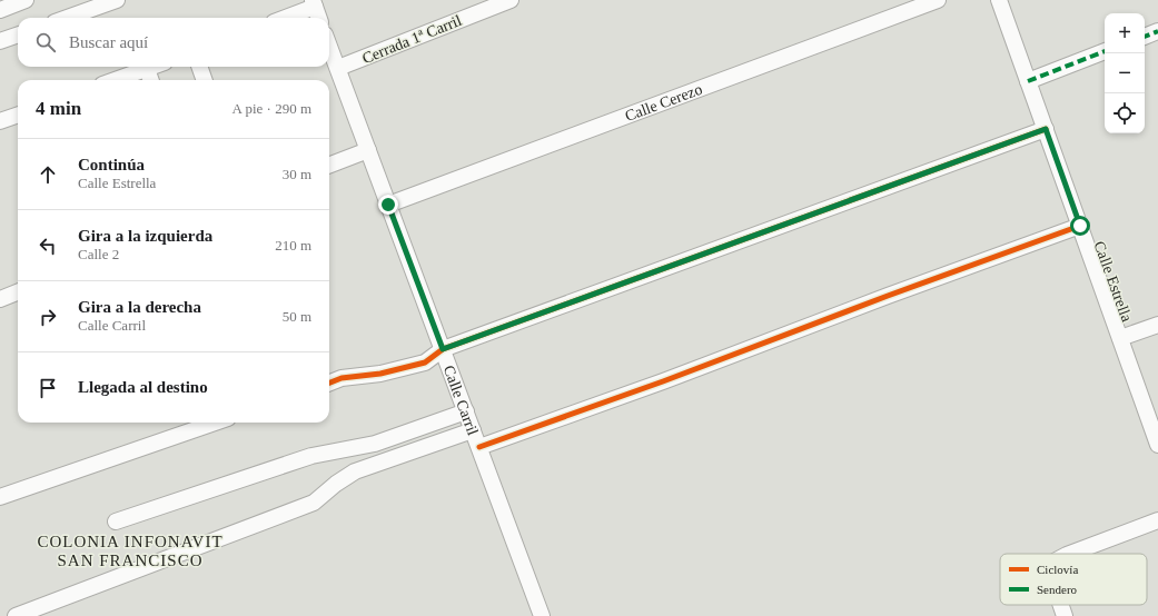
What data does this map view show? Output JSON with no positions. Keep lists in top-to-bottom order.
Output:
{
  "streets": {
    "street": [
      "Cerrada 1ª Carril",
      "Calle Cerezo",
      "Calle Estrella",
      "Calle Carril"
    ]
  },
  "crossings": [
    ["Cerrada 1ª Carril", "Calle Carril"],
    ["Calle Cerezo", "Calle Carril"]
  ],
  "districts": ["COLONIA INFONAVIT SAN FRANCISCO"],
  "legend": ["Ciclovía", "Sendero"],
  "page": {
    "map_buttons": ["+", "−"],
    "search": "Buscar aquí",
    "heading": ["4 min", "A pie · 290 m"],
    "list": [
      ["Continúa", "Calle Estrella", "30 m"],
      ["Gira a la izquierda", "Calle 2", "210 m"],
      ["Gira a la derecha", "Calle Carril", "50 m"],
      "Llegada al destino"
    ]
  }
}
